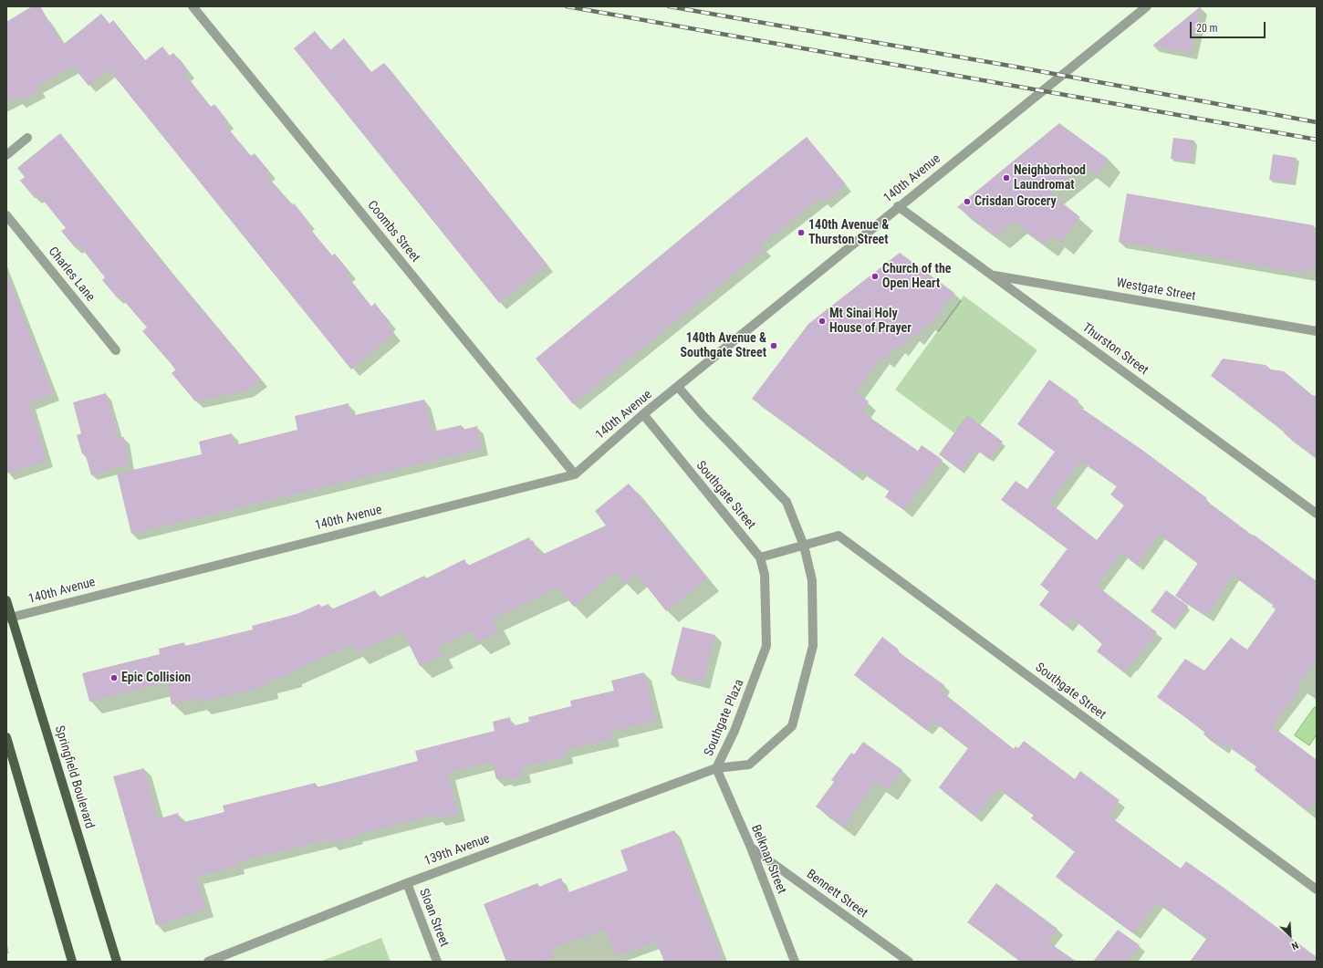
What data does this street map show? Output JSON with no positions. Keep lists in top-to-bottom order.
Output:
{
  "streets": {
    "main road": ["Springfield Boulevard"],
    "street": [
      "140th Avenue",
      "Coombs Street",
      "Charles Lane",
      "Westgate Street",
      "Thurston Street",
      "Southgate Street",
      "Southgate Plaza",
      "139th Avenue",
      "Belknap Street",
      "Bennett Street",
      "Sloan Street"
    ]
  },
  "crossings": [
    ["140th Avenue", "Coombs Street"],
    ["140th Avenue", "Thurston Street"],
    ["140th Avenue", "Southgate Street"],
    ["140th Avenue", "Springfield Boulevard"],
    ["Westgate Street", "Thurston Street"],
    ["Southgate Street", "Southgate Plaza"],
    ["Southgate Plaza", "139th Avenue"],
    ["Southgate Plaza", "Belknap Street"],
    ["139th Avenue", "Belknap Street"],
    ["139th Avenue", "Sloan Street"],
    ["Belknap Street", "Bennett Street"]
  ],
  "places": [
    "Neighborhood Laundromat",
    "Crisdan Grocery",
    "140th Avenue & Thurston Street",
    "Church of the Open Heart",
    "Mt Sinai Holy House of Prayer",
    "140th Avenue & Southgate Street",
    "Epic Collision"
  ],
  "scale_bar": "20 m",
  "north": "bottom right"
}
